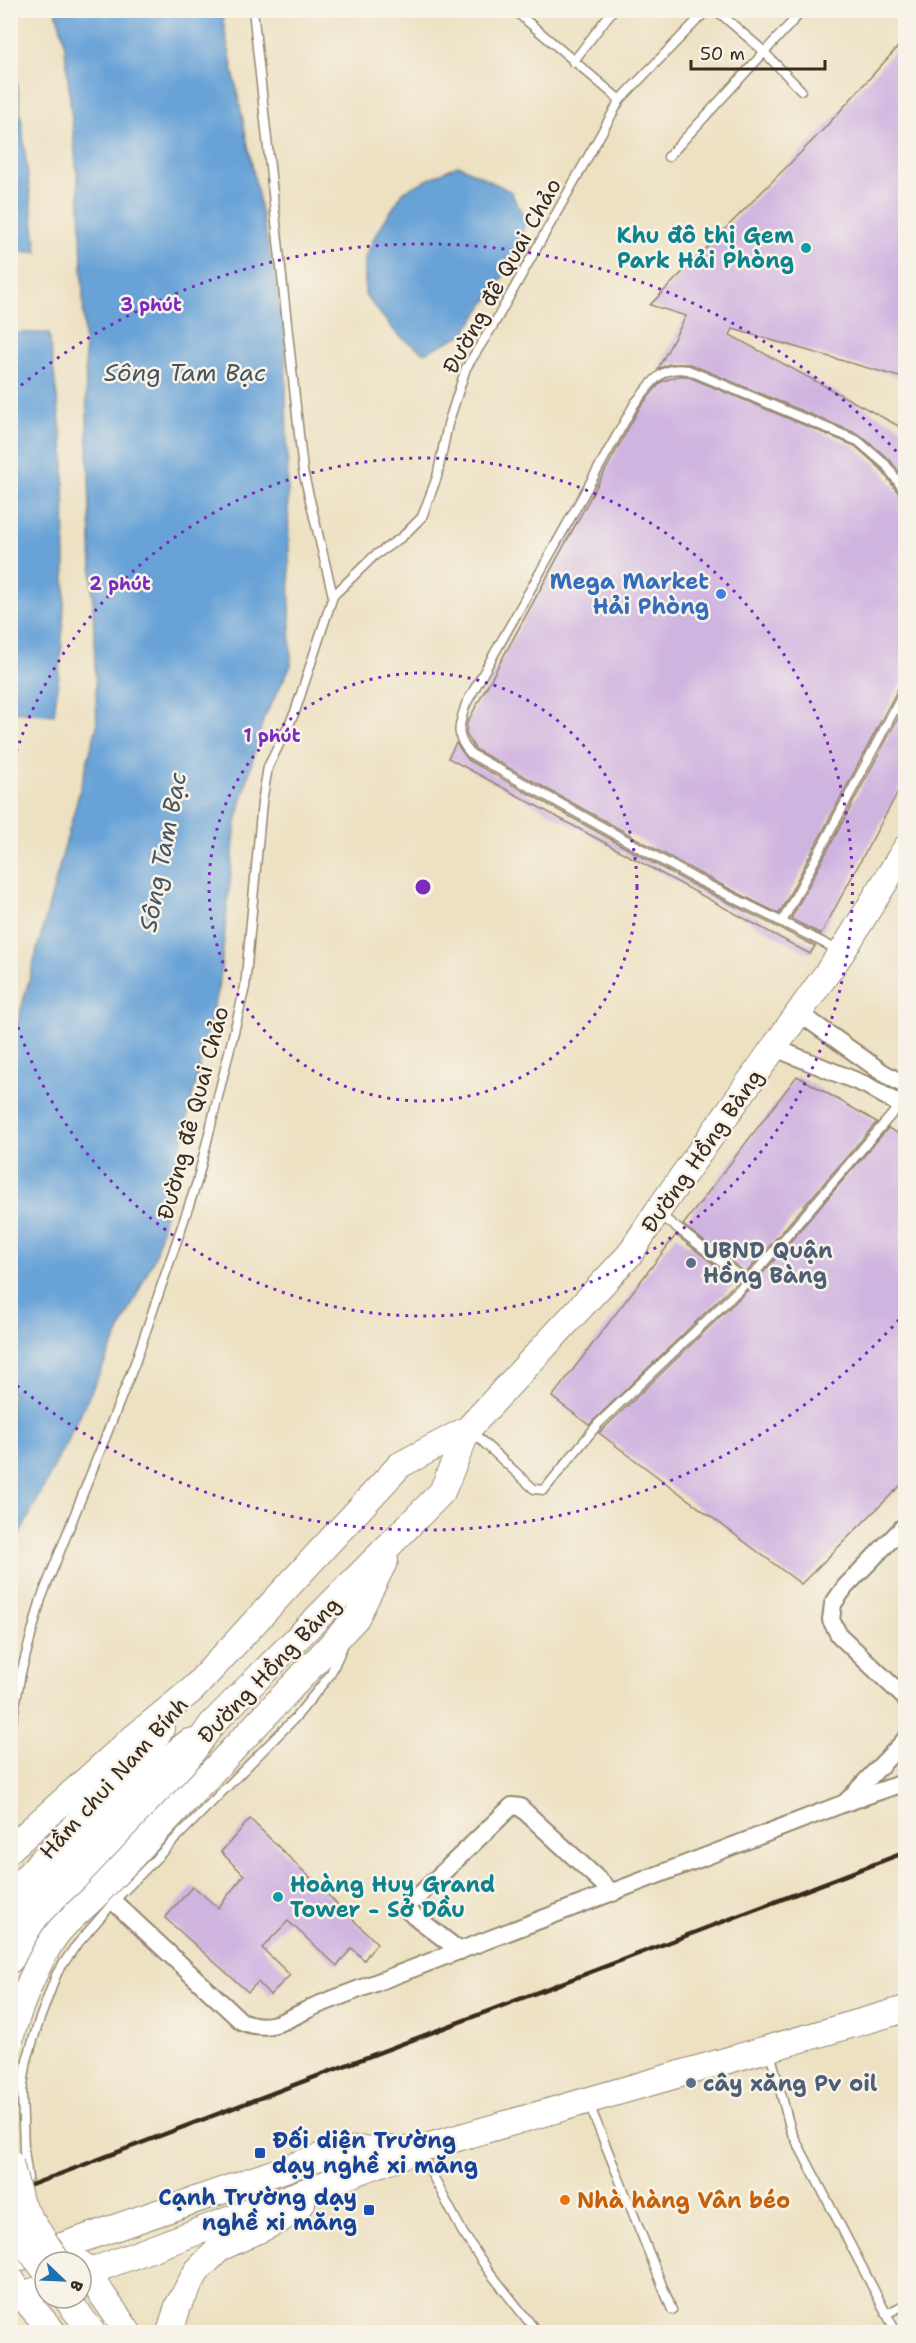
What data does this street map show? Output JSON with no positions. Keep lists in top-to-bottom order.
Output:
{
  "streets": {
    "main road": ["Đường Hồng Bàng", "Hầm chui Nam Bính"],
    "lane": ["Đường đê Quai Chảo"]
  },
  "crossings": [
    ["Đường Hồng Bàng", "Hầm chui Nam Bính"]
  ],
  "water": ["Sông Tam Bạc"],
  "places": {
    "other": [
      "Khu đô thị Gem Park Hải Phòng",
      "Mega Market Hải Phòng",
      "UBND Quận Hồng Bàng",
      "Hoàng Huy Grand Tower - Sở Dầu",
      "cây xăng Pv oil",
      "Nhà hàng Vân béo"
    ],
    "transit": ["Đối diện Trường dạy nghề xi măng", "Cạnh Trường dạy nghề xi măng"]
  },
  "scale_bar": "50 m",
  "north": "bottom right",
  "rings": ["3 phút", "2 phút", "1 phút"]
}
